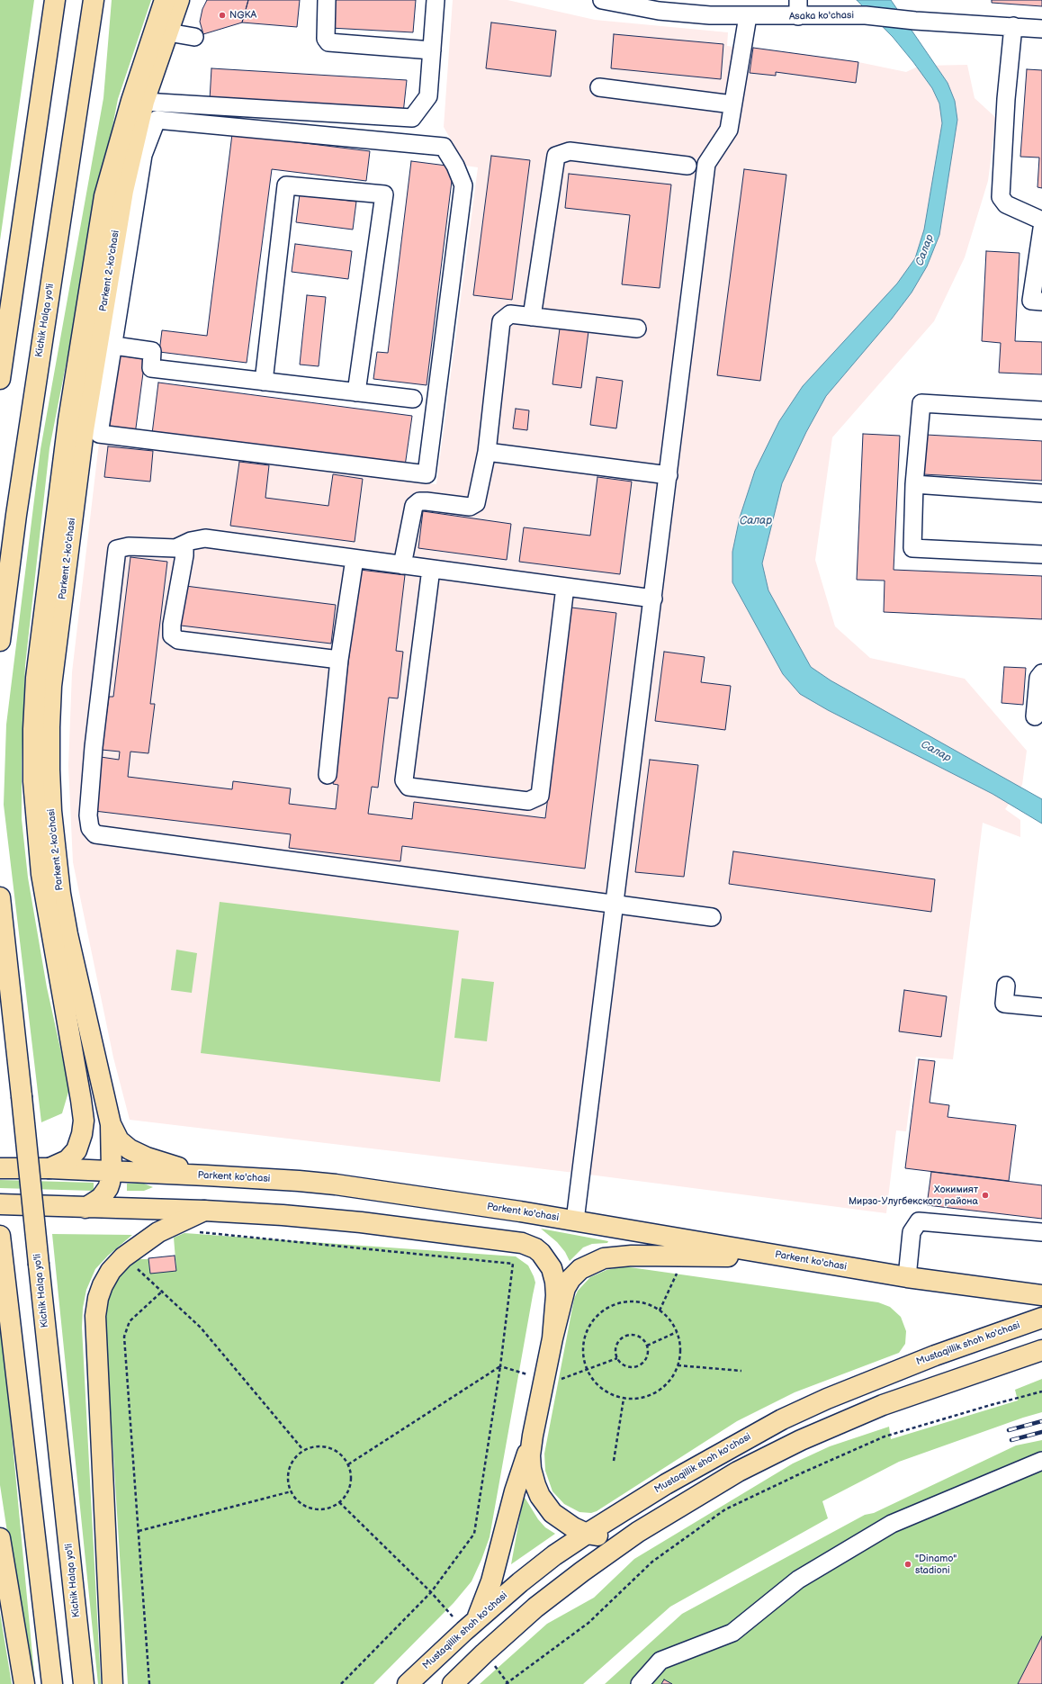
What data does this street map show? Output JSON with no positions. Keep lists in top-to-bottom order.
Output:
{
  "streets": {
    "main road": [
      "Parkent 2-ko'chasi",
      "Kichik Halqa yo'li",
      "Parkent ko'chasi",
      "Mustaqillik shoh ko'chasi"
    ],
    "street": ["Asaka ko'chasi"]
  },
  "crossings": [
    ["Parkent 2-ko'chasi", "Parkent ko'chasi"]
  ],
  "water": ["Салар"],
  "places": ["NGKA", "Хокимият Мирзо-Улугбекского района", "\"Dinamo\" stadioni"]
}
